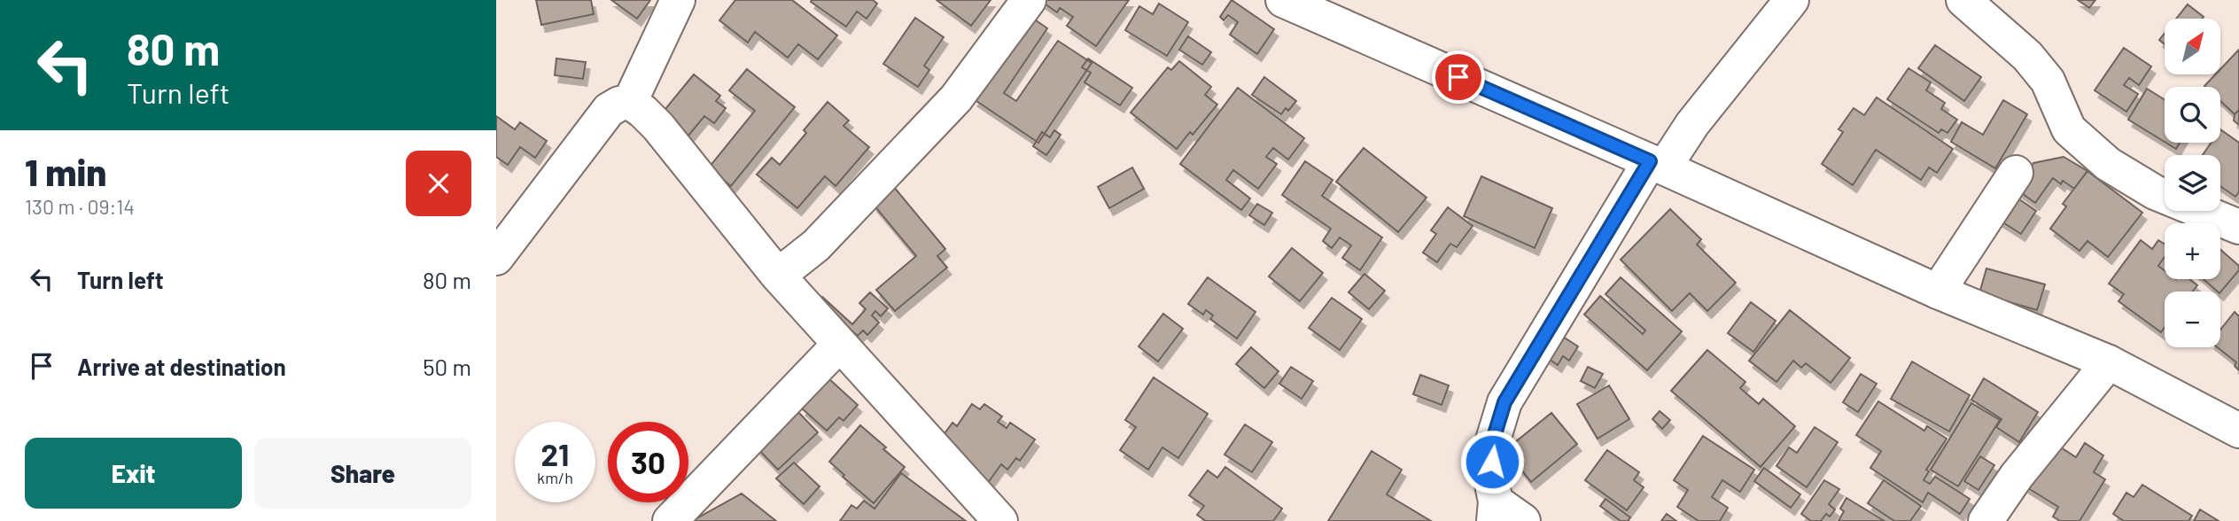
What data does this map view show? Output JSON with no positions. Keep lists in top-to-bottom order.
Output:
{
  "north": "top right",
  "page": {
    "turn": ["80 m", "Turn left"],
    "map_buttons": ["+", "−"],
    "heading": ["1 min", "130 m · 09:14"],
    "list": [
      {
        "name": "Turn left",
        "value": "80 m"
      },
      {
        "name": "Arrive at destination",
        "value": "50 m"
      }
    ],
    "speed": "21 km/h",
    "limit": "30",
    "buttons": ["Exit", "Share"]
  }
}
